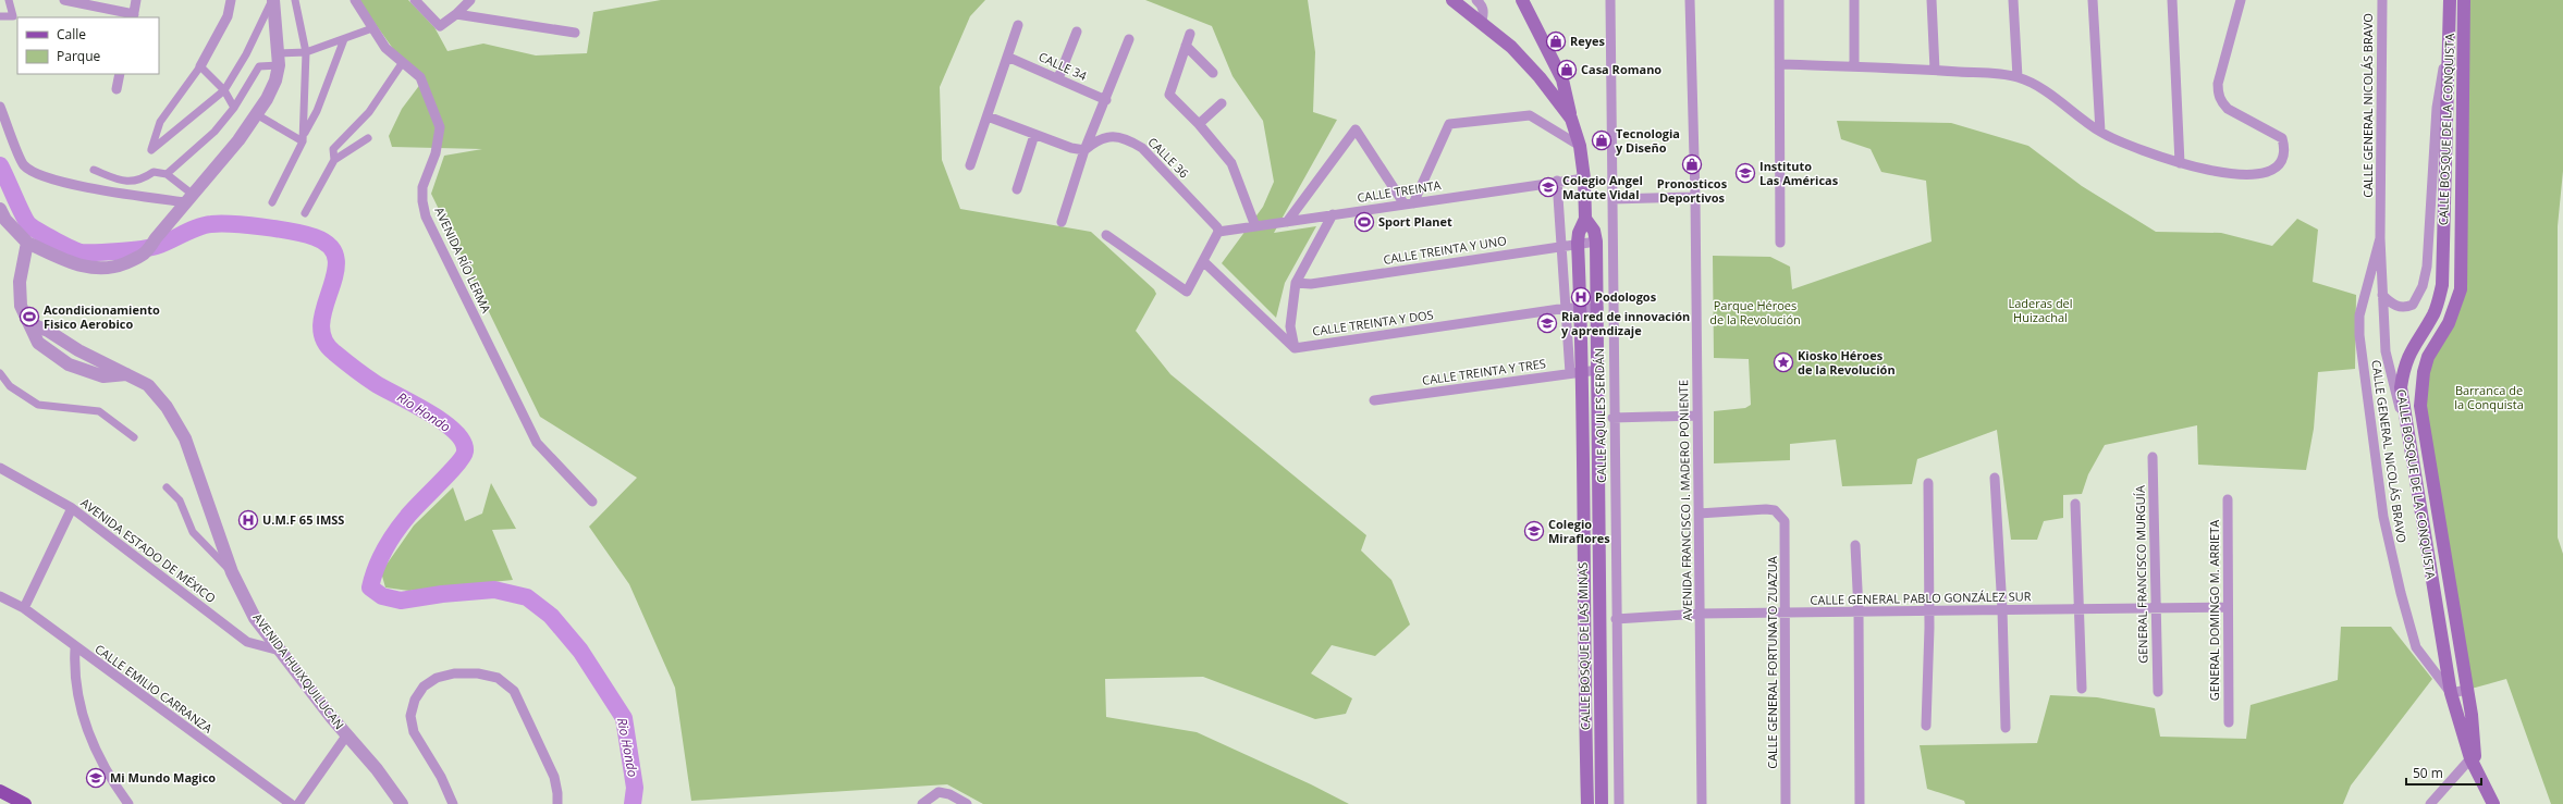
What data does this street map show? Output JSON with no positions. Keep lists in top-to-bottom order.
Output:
{
  "streets": {
    "main road": ["CALLE BOSQUE DE LA CONQUISTA", "CALLE BOSQUE DE LAS MINAS"],
    "street": [
      "CALLE 34",
      "CALLE GENERAL NICOLÁS BRAVO",
      "CALLE 36",
      "CALLE TREINTA",
      "CALLE TREINTA Y UNO",
      "AVENIDA RÍO LERMA",
      "CALLE TREINTA Y DOS",
      "CALLE TREINTA Y TRES",
      "CALLE AQUILES SERDÁN",
      "AVENIDA FRANCISCO I. MADERO PONIENTE",
      "AVENIDA ESTADO DE MÉXICO",
      "GENERAL FRANCISCO MURGUÍA",
      "CALLE GENERAL PABLO GONZÁLEZ SUR",
      "GENERAL DOMINGO M. ARRIETA",
      "CALLE GENERAL FORTUNATO ZUAZUA",
      "AVENIDA HUIXQUILUCAN",
      "CALLE EMILIO CARRANZA"
    ]
  },
  "crossings": [
    ["CALLE GENERAL NICOLÁS BRAVO", "CALLE BOSQUE DE LA CONQUISTA"],
    ["CALLE 36", "CALLE TREINTA"],
    ["CALLE TREINTA Y UNO", "CALLE BOSQUE DE LAS MINAS"],
    ["CALLE TREINTA Y DOS", "CALLE BOSQUE DE LAS MINAS"],
    ["CALLE TREINTA Y TRES", "CALLE BOSQUE DE LAS MINAS"],
    ["CALLE AQUILES SERDÁN", "CALLE GENERAL PABLO GONZÁLEZ SUR"],
    ["AVENIDA FRANCISCO I. MADERO PONIENTE", "CALLE GENERAL PABLO GONZÁLEZ SUR"],
    ["AVENIDA FRANCISCO I. MADERO PONIENTE", "CALLE GENERAL FORTUNATO ZUAZUA"],
    ["AVENIDA ESTADO DE MÉXICO", "AVENIDA HUIXQUILUCAN"],
    ["GENERAL FRANCISCO MURGUÍA", "CALLE GENERAL PABLO GONZÁLEZ SUR"],
    ["CALLE GENERAL PABLO GONZÁLEZ SUR", "GENERAL DOMINGO M. ARRIETA"],
    ["CALLE GENERAL PABLO GONZÁLEZ SUR", "CALLE GENERAL FORTUNATO ZUAZUA"]
  ],
  "water": ["Rio Hondo"],
  "parks": ["Laderas del Huizachal", "Parque Héroes de la Revolución", "Barranca de la Conquista"],
  "places": {
    "shop": [
      "Reyes",
      "Casa Romano",
      "Tecnologia y Diseño",
      "Pronosticos Deportivos"
    ],
    "school or university": [
      "Instituto Las Américas",
      "Colegio Angel Matute Vidal",
      "Ria red de innovación y aprendizaje",
      "Colegio Miraflores",
      "Mi Mundo Magico"
    ],
    "sports": ["Sport Planet", "Acondicionamiento Fisico Aerobico"],
    "hospital": ["Podologos", "U.M.F 65 IMSS"],
    "place": ["Kiosko Héroes de la Revolución"]
  },
  "legend": ["Calle", "Parque"],
  "scale_bar": "50 m"
}
